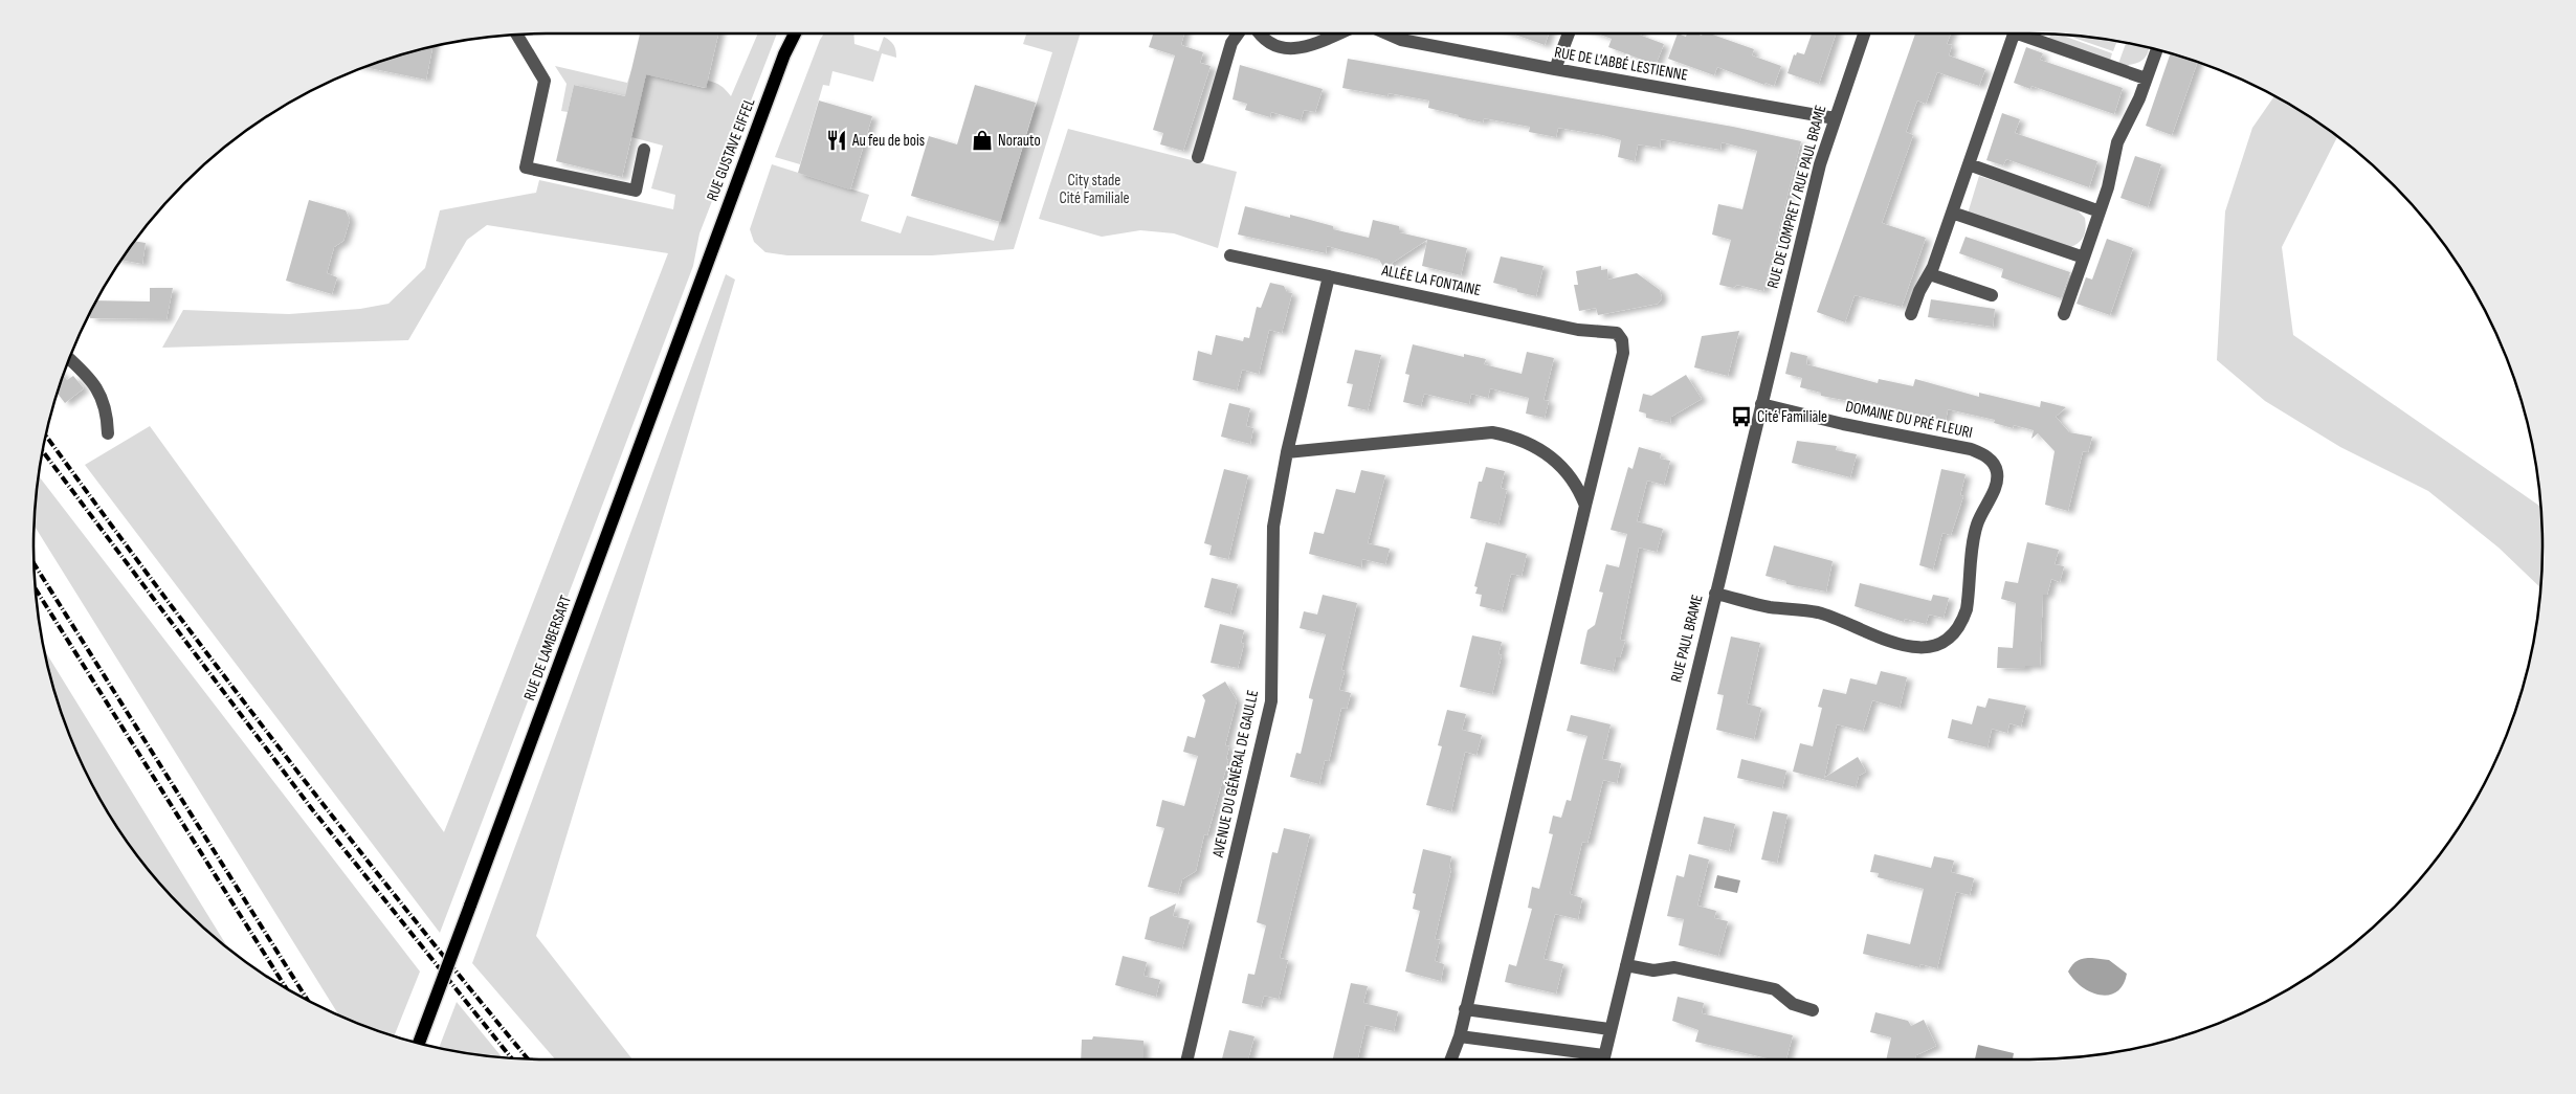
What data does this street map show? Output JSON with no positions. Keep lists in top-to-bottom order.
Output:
{
  "streets": {
    "main road": ["RUE GUSTAVE EIFFEL", "RUE DE LAMBERSART"],
    "street": [
      "RUE DE L'ABBÉ LESTIENNE",
      "RUE DE LOMPRET / RUE PAUL BRAME",
      "ALLÉE LA FONTAINE",
      "DOMAINE DU PRÉ FLEURI",
      "RUE PAUL BRAME",
      "AVENUE DU GÉNÉRAL DE GAULLE"
    ]
  },
  "crossings": [
    ["RUE DE L'ABBÉ LESTIENNE", "RUE DE LOMPRET / RUE PAUL BRAME"],
    ["RUE GUSTAVE EIFFEL", "RUE DE LAMBERSART"],
    ["RUE DE LOMPRET / RUE PAUL BRAME", "RUE PAUL BRAME"],
    ["ALLÉE LA FONTAINE", "AVENUE DU GÉNÉRAL DE GAULLE"],
    ["DOMAINE DU PRÉ FLEURI", "RUE PAUL BRAME"]
  ],
  "parks": ["City stade Cité Familiale"],
  "places": {
    "restaurant": ["Au feu de bois"],
    "shop": ["Norauto"],
    "bus stop": ["Cité Familiale"]
  }
}
